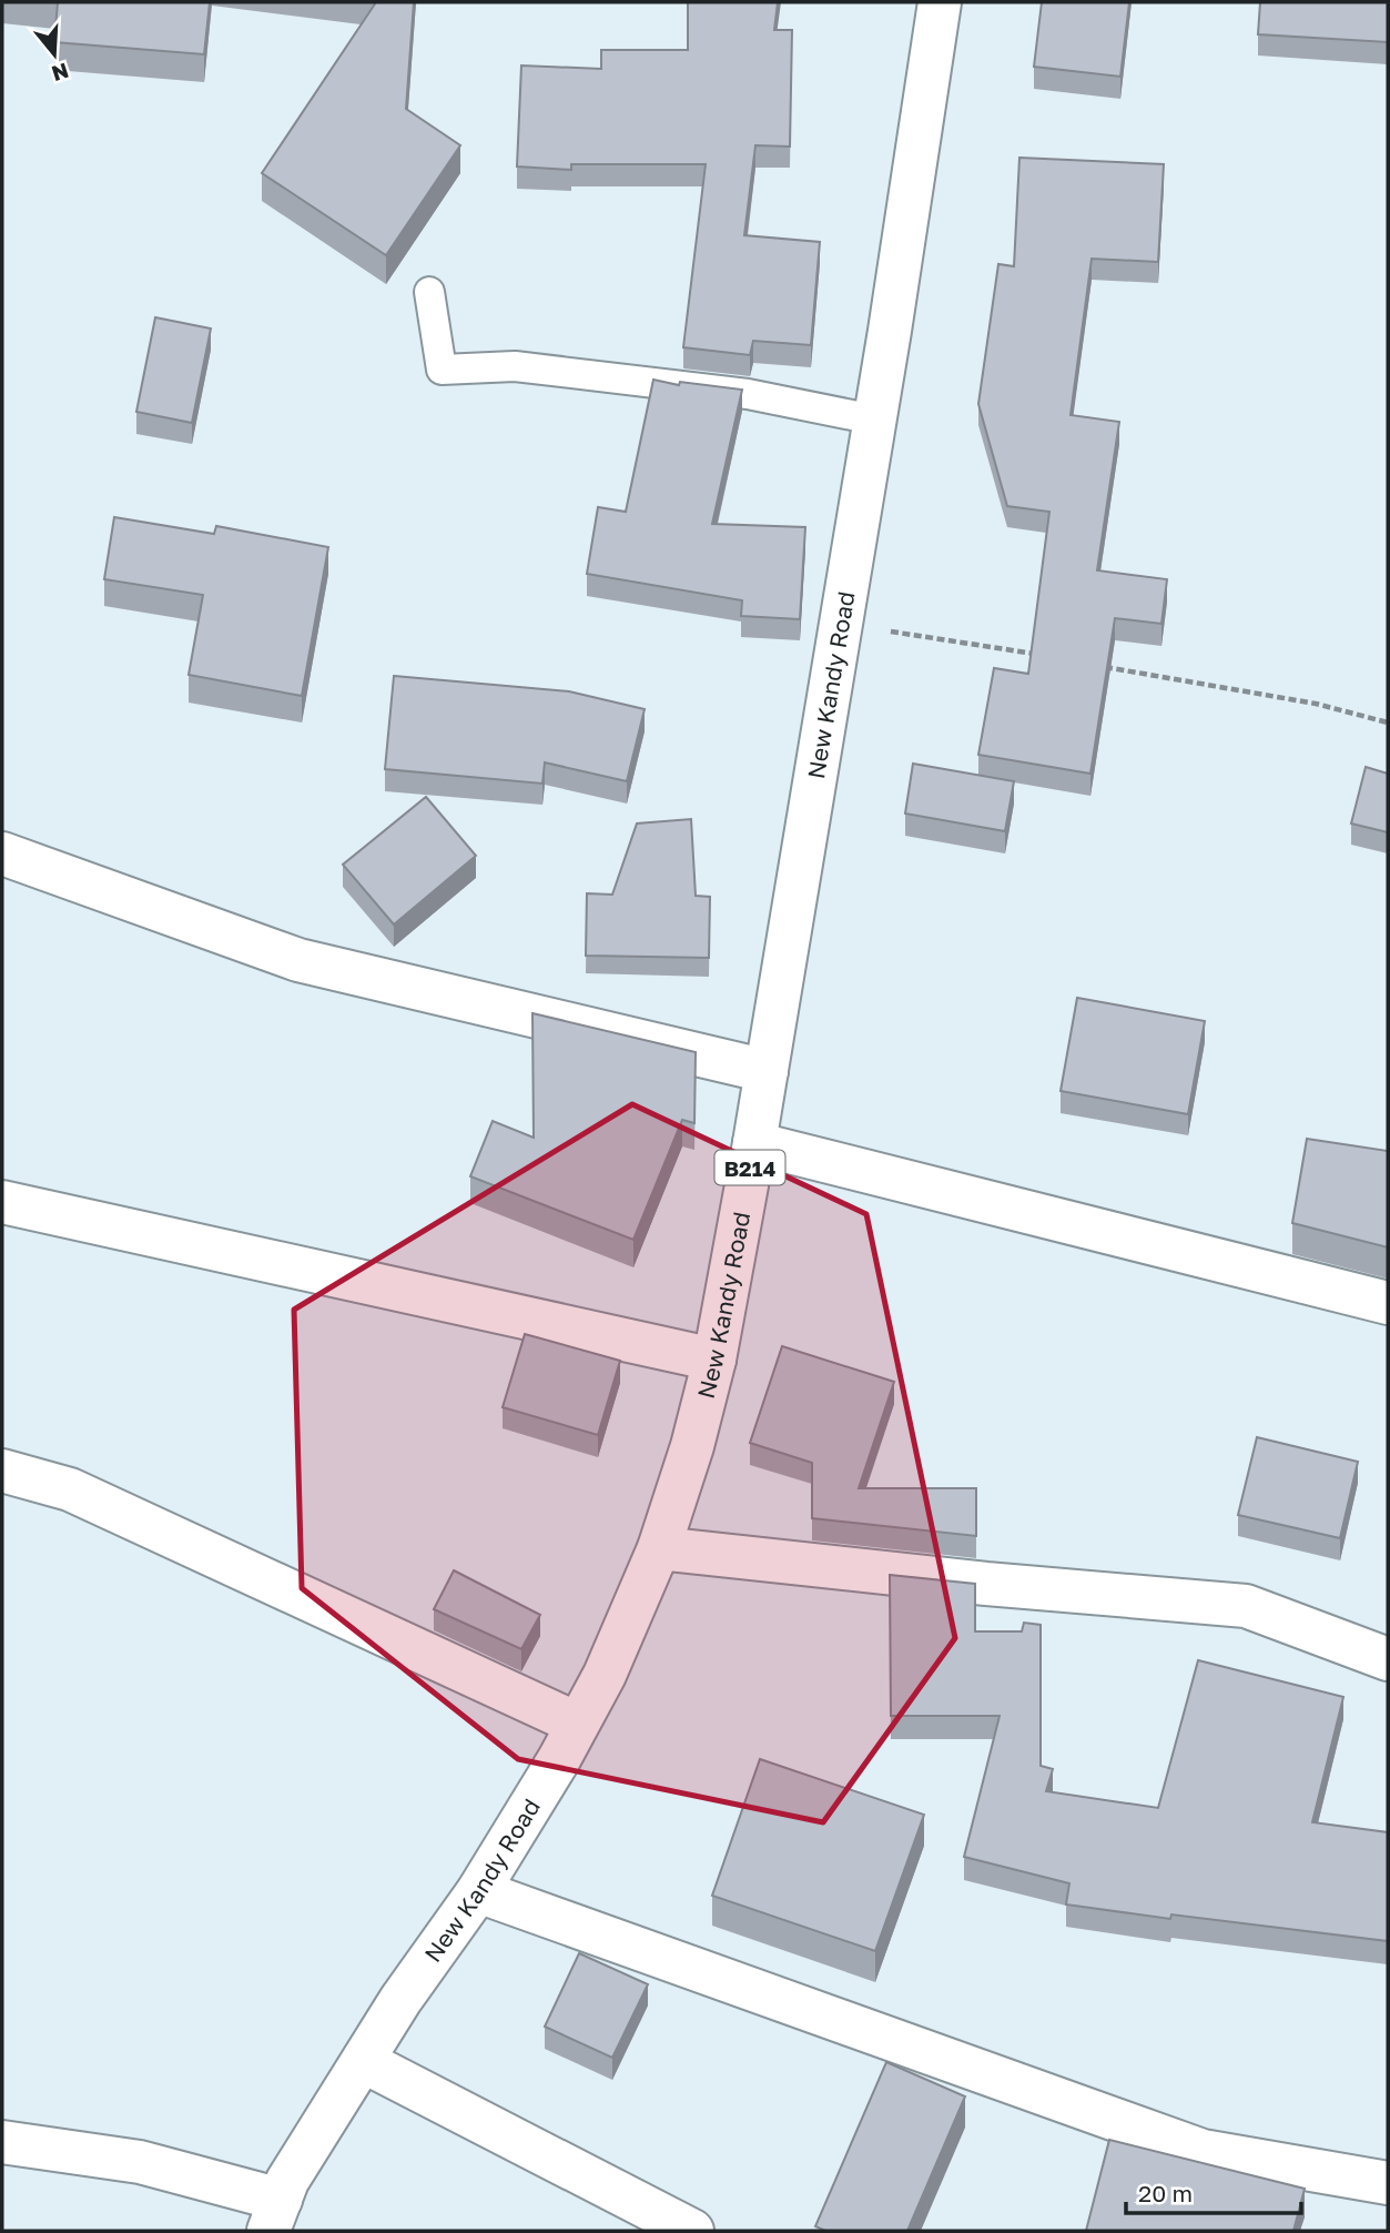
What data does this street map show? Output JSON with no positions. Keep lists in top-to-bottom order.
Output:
{
  "streets": {
    "street": ["New Kandy Road", "B214"]
  },
  "scale_bar": "20 m",
  "north": "bottom"
}
